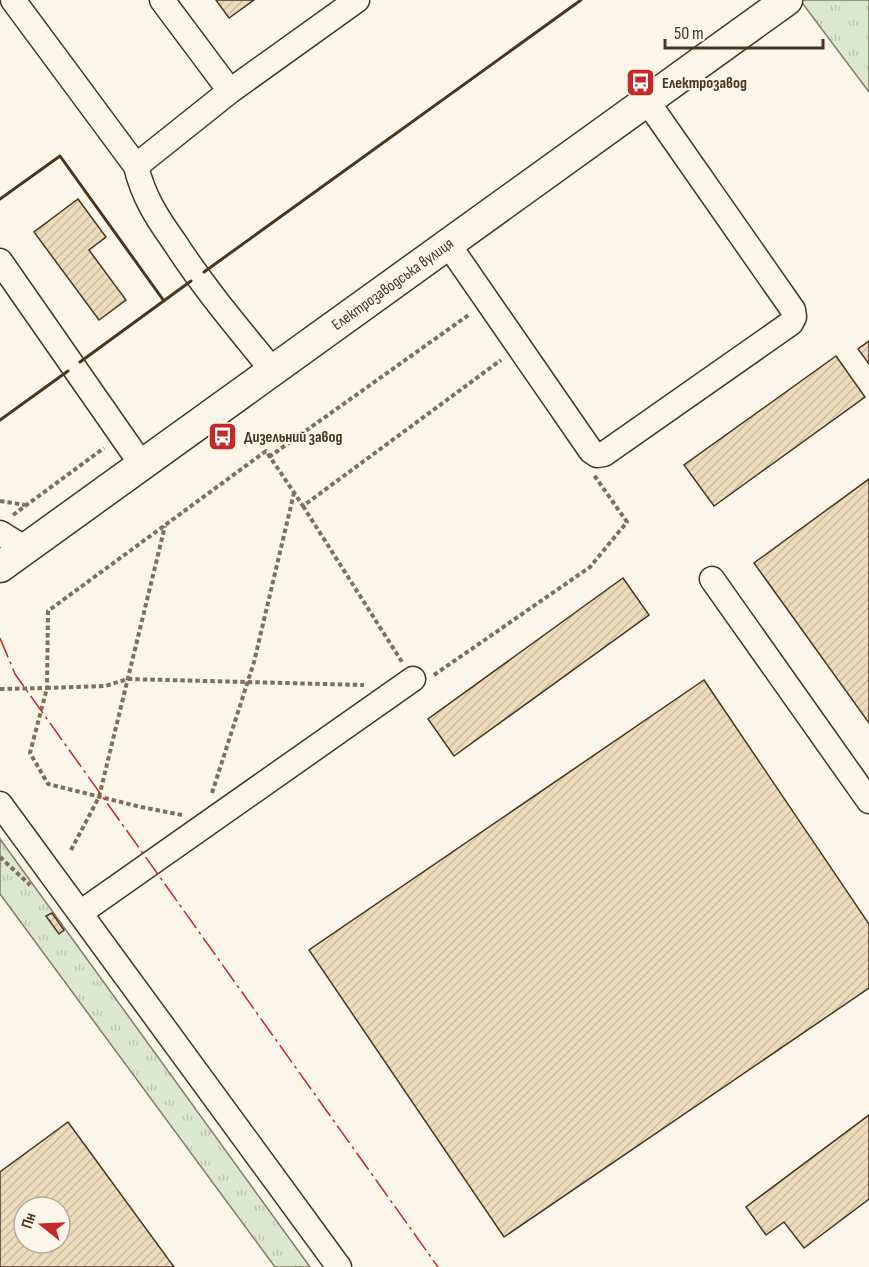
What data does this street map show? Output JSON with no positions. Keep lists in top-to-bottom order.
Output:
{
  "streets": {
    "main road": ["Електрозаводська вулиця"]
  },
  "places": {
    "bus stop": ["Електрозавод", "Дизельний завод"]
  },
  "scale_bar": "50 m",
  "north": "left"
}
